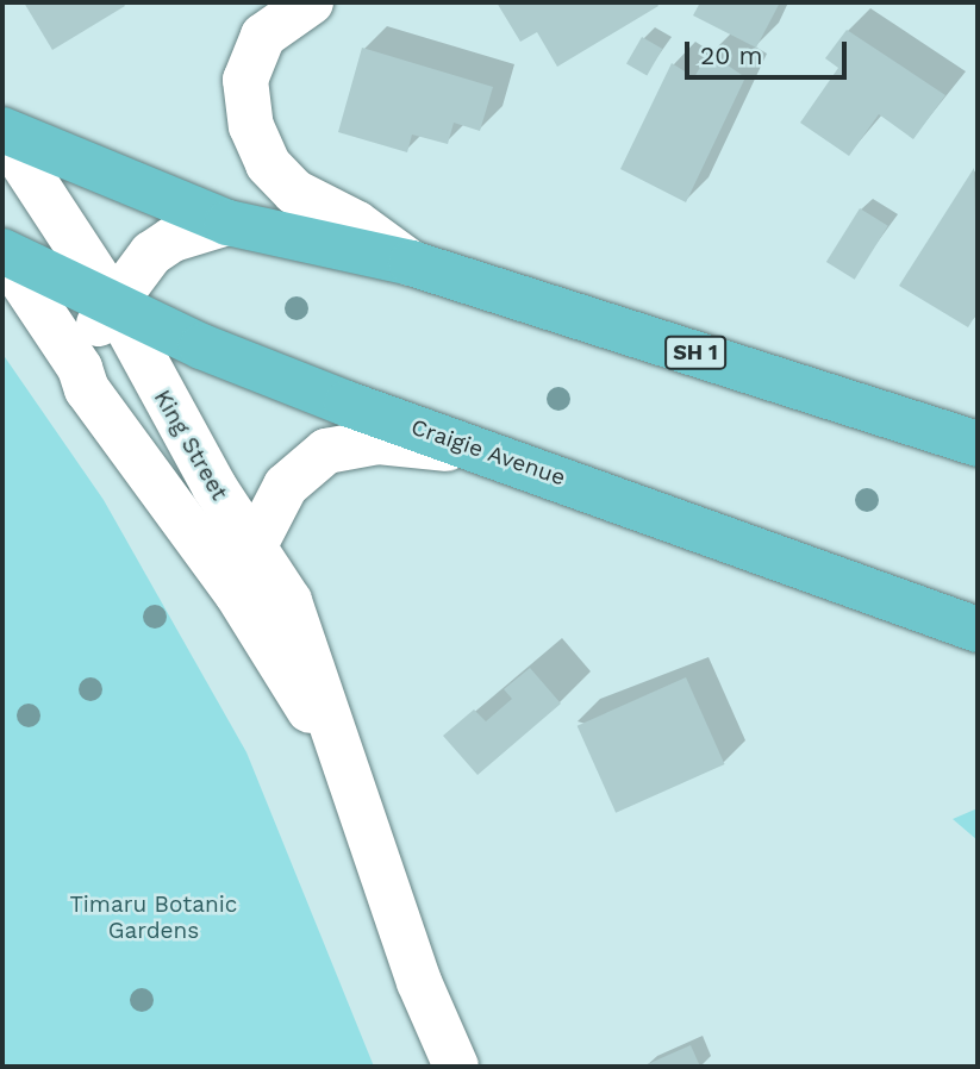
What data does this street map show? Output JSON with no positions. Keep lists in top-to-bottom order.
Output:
{
  "streets": {
    "highway": ["SH 1", "Craigie Avenue"],
    "main road": ["King Street"]
  },
  "crossings": [
    ["SH 1", "King Street"],
    ["King Street", "Craigie Avenue"]
  ],
  "parks": ["Timaru Botanic Gardens"],
  "scale_bar": "20 m"
}
